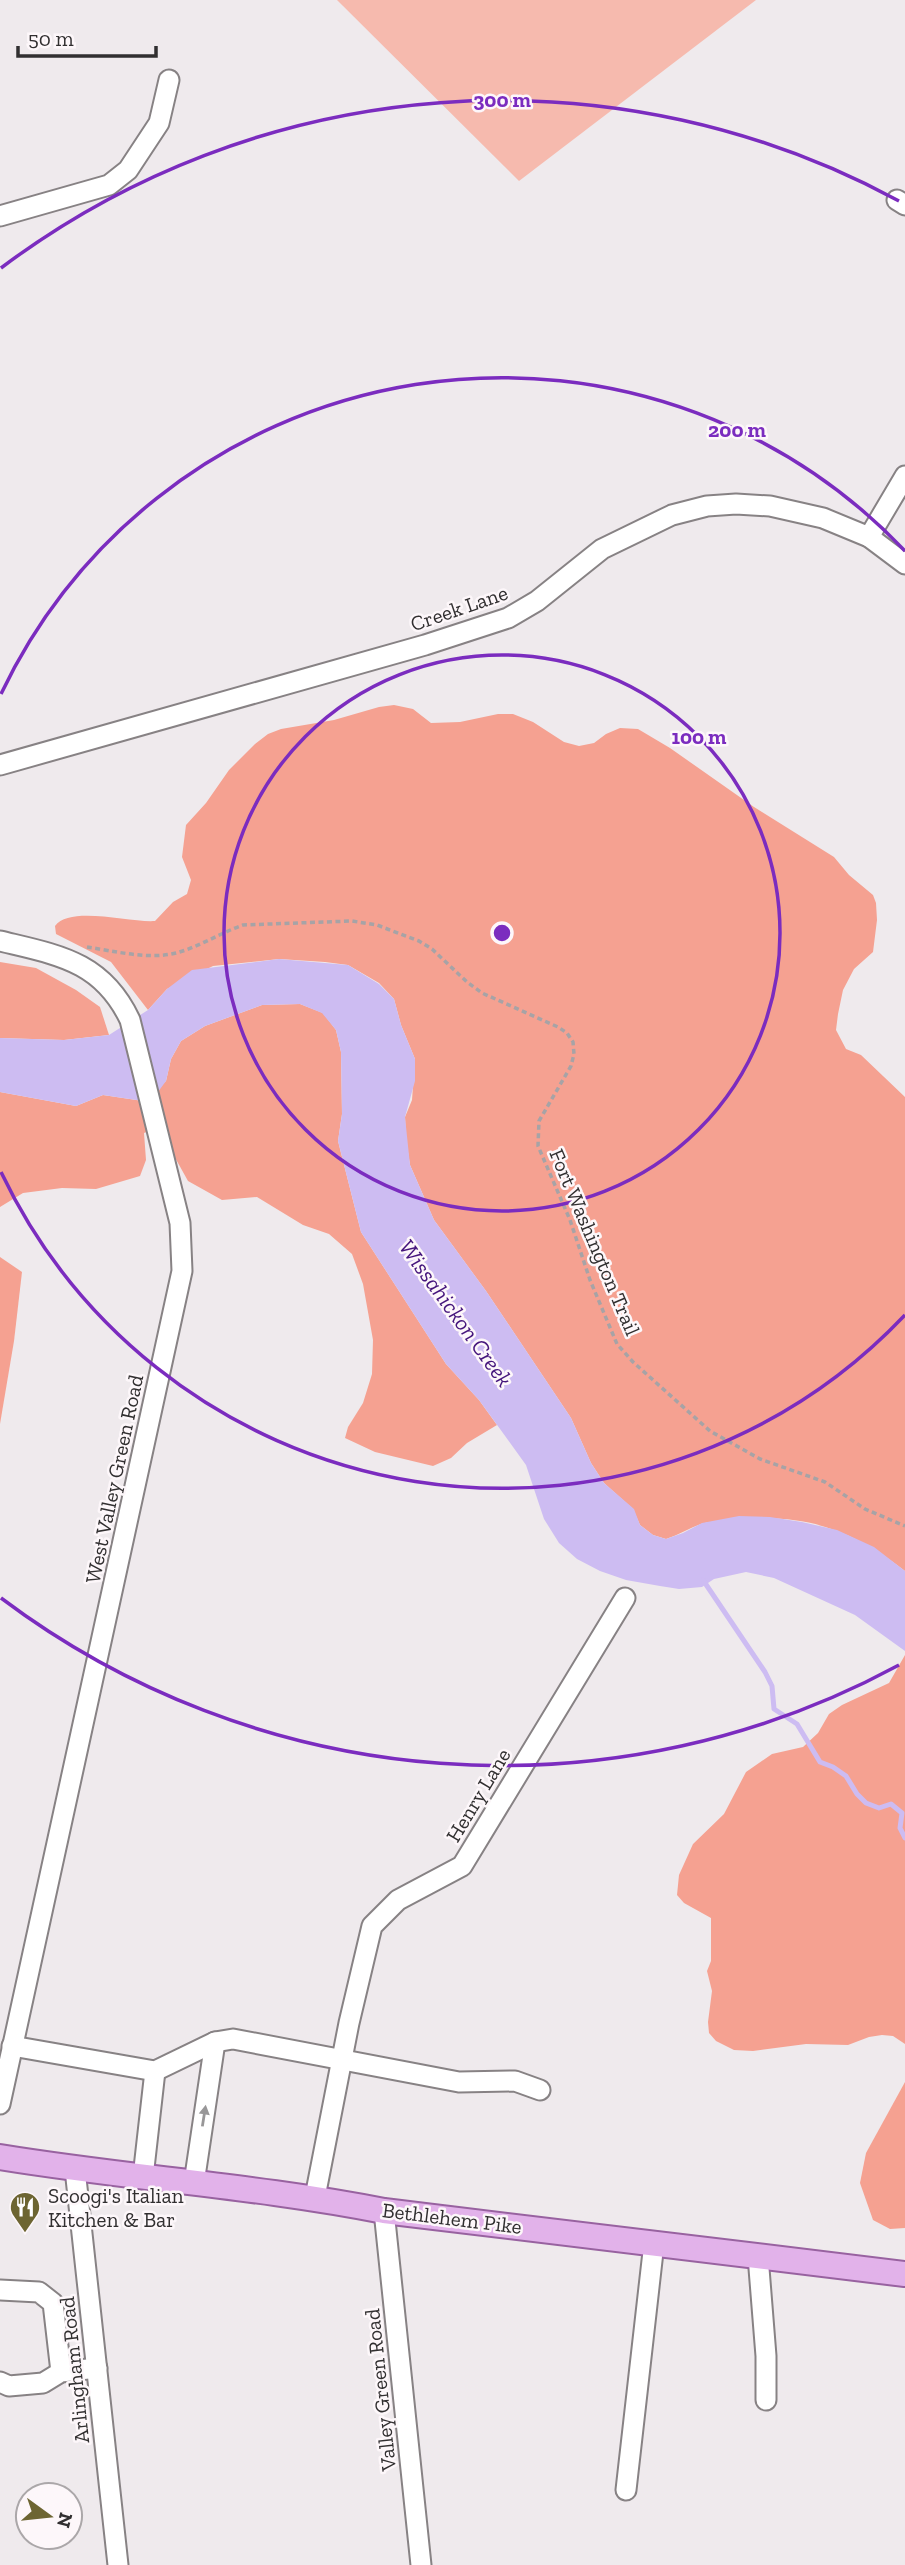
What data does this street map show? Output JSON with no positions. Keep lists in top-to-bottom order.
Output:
{
  "streets": {
    "main road": ["Bethlehem Pike"],
    "street": [
      "Creek Lane",
      "West Valley Green Road",
      "Henry Lane",
      "Arlingham Road",
      "Valley Green Road"
    ],
    "path": ["Fort Washington Trail"]
  },
  "crossings": [
    ["Henry Lane", "Bethlehem Pike"],
    ["Bethlehem Pike", "Arlingham Road"],
    ["Bethlehem Pike", "Valley Green Road"]
  ],
  "water": ["Wissahickon Creek"],
  "places": {
    "restaurant": ["Scoogi's Italian Kitchen & Bar"]
  },
  "scale_bar": "50 m",
  "north": "right",
  "rings": ["300 m", "200 m", "100 m"]
}
